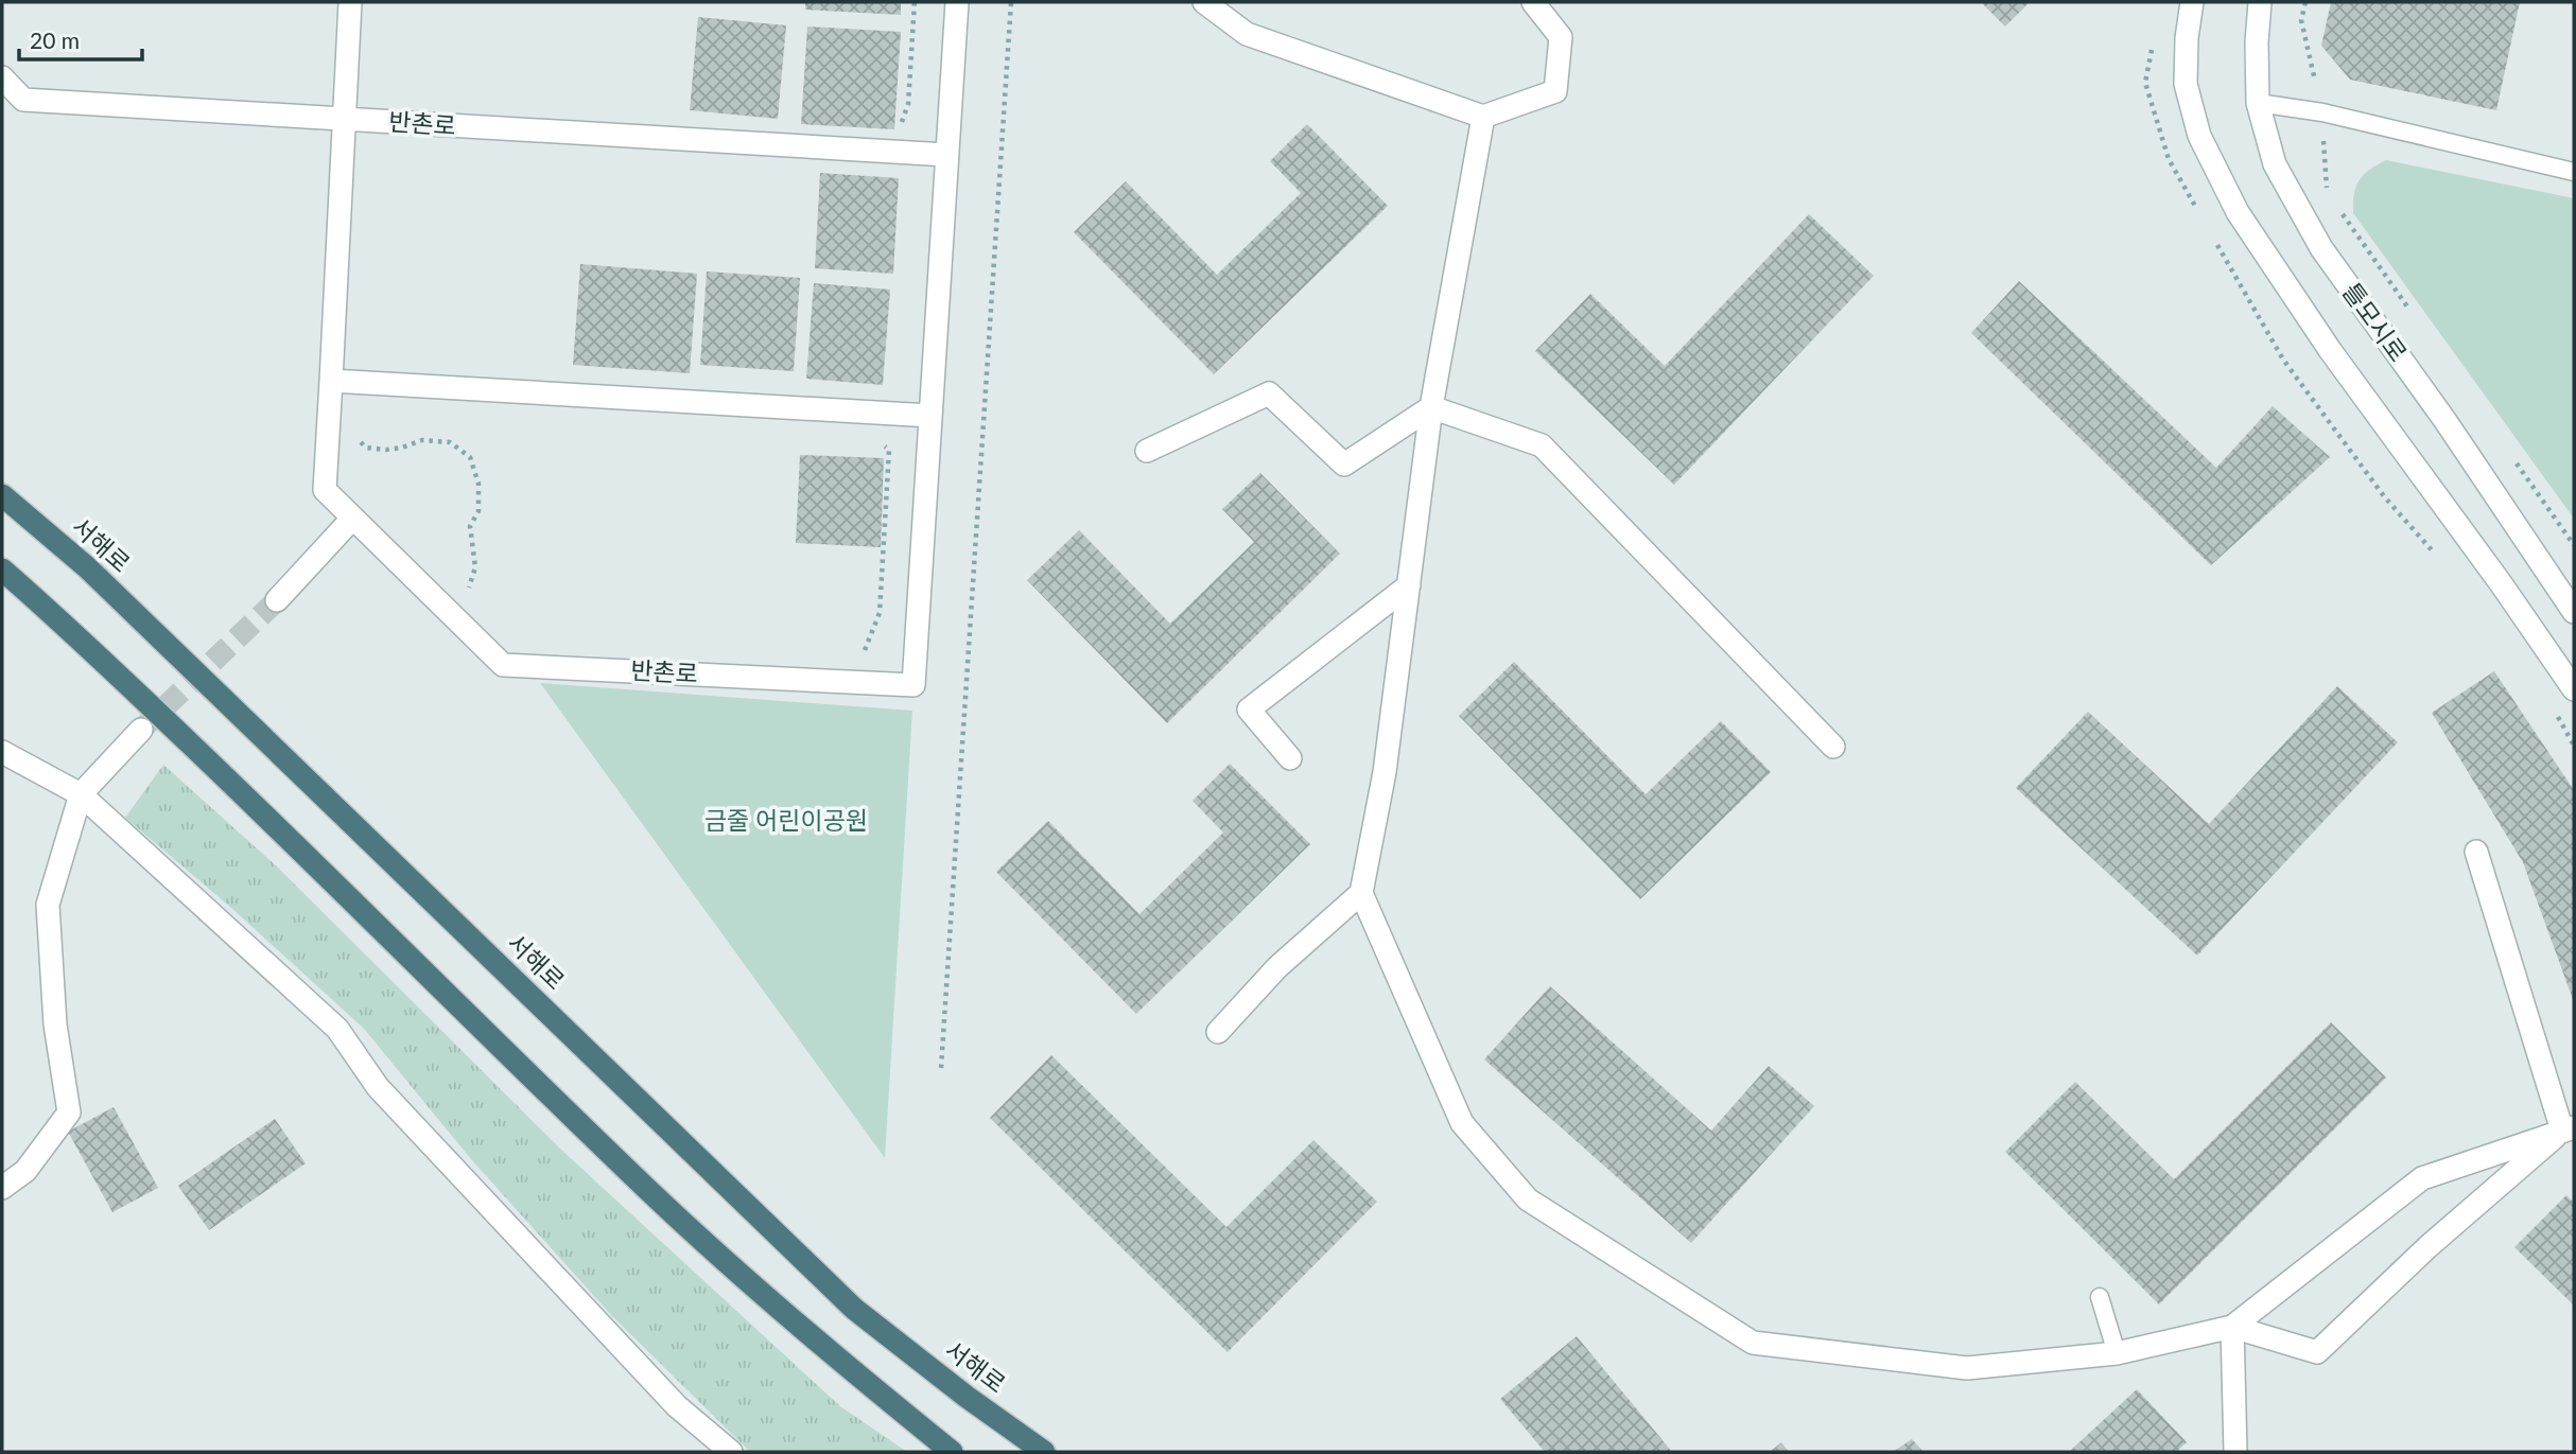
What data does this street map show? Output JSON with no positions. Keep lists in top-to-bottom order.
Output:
{
  "streets": {
    "highway": ["서해로"],
    "street": ["반촌로", "틀모시로"]
  },
  "parks": ["금줄 어린이공원"],
  "scale_bar": "20 m"
}
